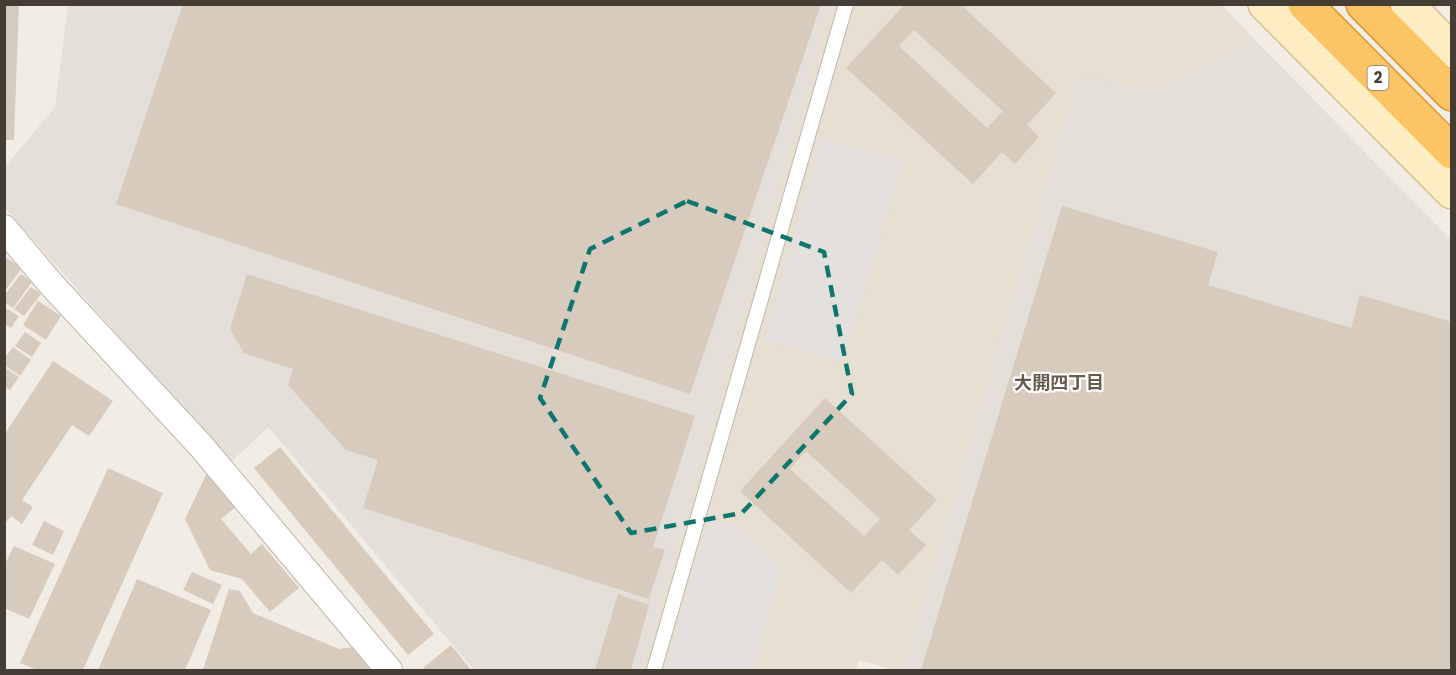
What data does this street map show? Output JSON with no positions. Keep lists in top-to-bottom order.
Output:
{
  "streets": {
    "highway": ["2"]
  },
  "districts": ["大開四丁目"]
}
